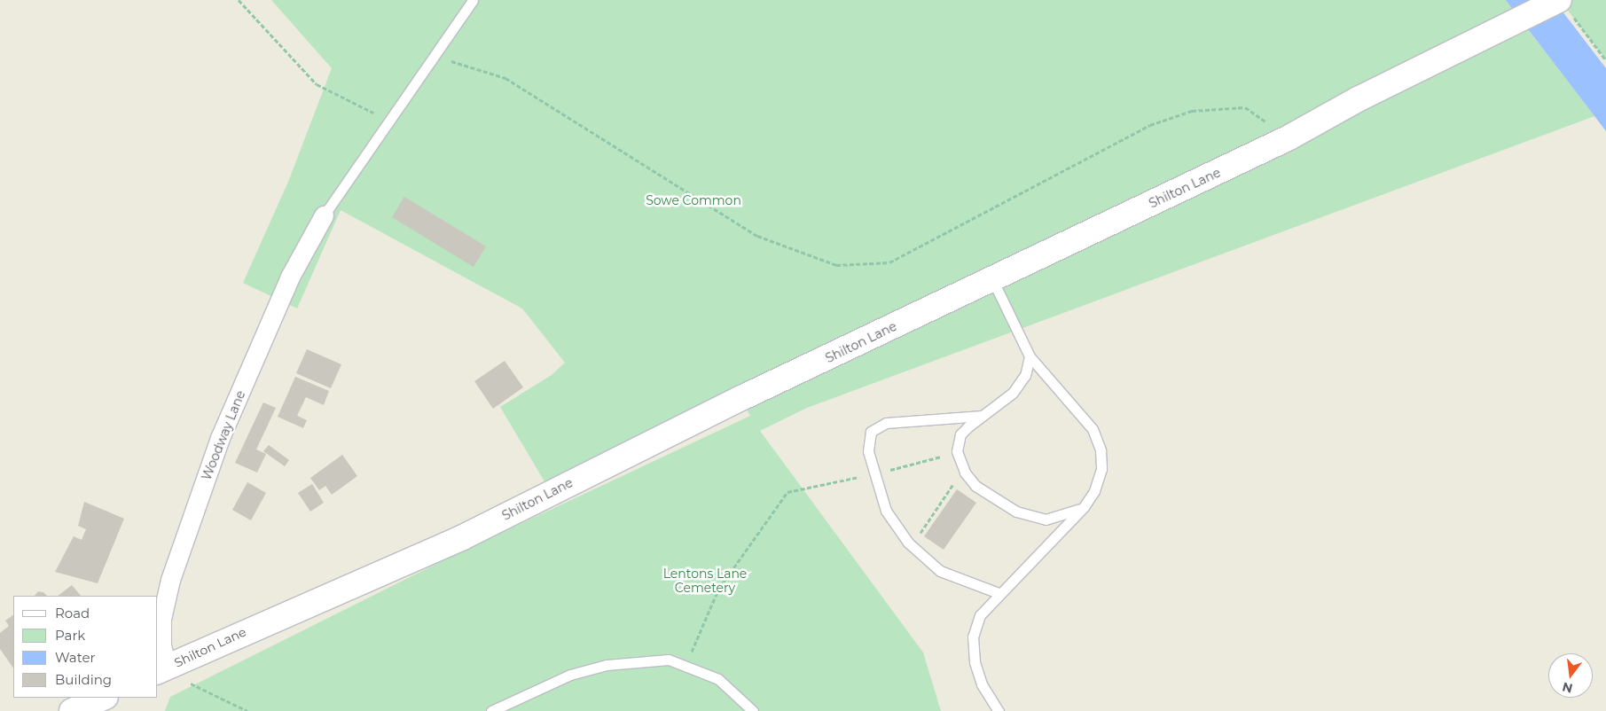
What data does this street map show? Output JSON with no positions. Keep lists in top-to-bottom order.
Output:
{
  "streets": {
    "street": ["Shilton Lane", "Woodway Lane"]
  },
  "crossings": [
    ["Shilton Lane", "Woodway Lane"]
  ],
  "parks": ["Sowe Common", "Lentons Lane Cemetery"],
  "legend": [
    "Road",
    "Park",
    "Water",
    "Building"
  ],
  "north": "bottom"
}
